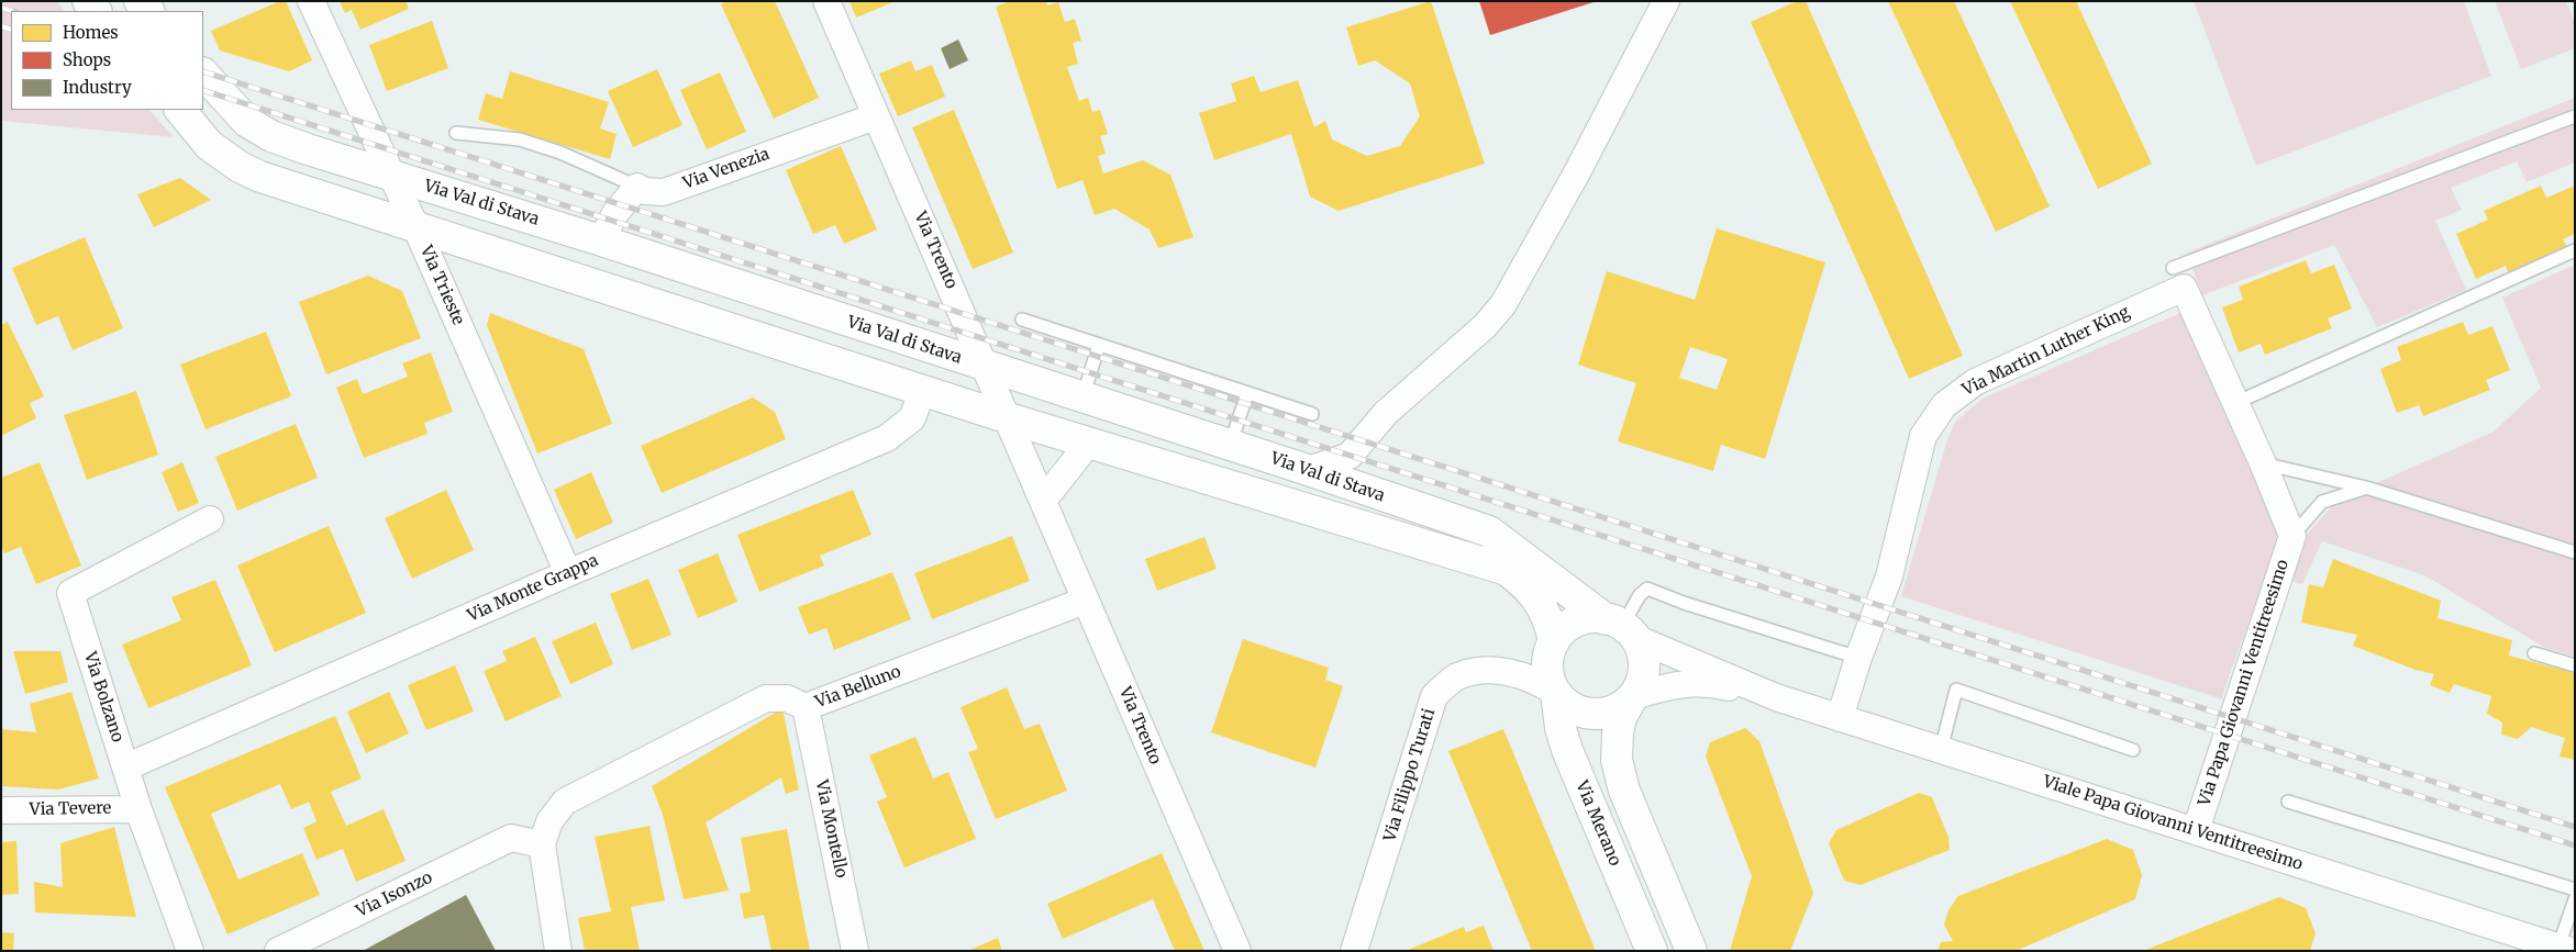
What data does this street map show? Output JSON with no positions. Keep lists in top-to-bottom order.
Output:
{
  "streets": {
    "street": [
      "Via Venezia",
      "Via Val di Stava",
      "Via Trento",
      "Via Trieste",
      "Via Martin Luther King",
      "Via Monte Grappa",
      "Via Papa Giovanni Ventitreesimo",
      "Via Belluno",
      "Via Bolzano",
      "Via Filippo Turati",
      "Via Tevere",
      "Via Merano",
      "Viale Papa Giovanni Ventitreesimo",
      "Via Montello",
      "Via Isonzo"
    ]
  },
  "crossings": [
    ["Via Venezia", "Via Trento"],
    ["Via Val di Stava", "Via Trento"],
    ["Via Val di Stava", "Via Trieste"],
    ["Via Val di Stava", "Via Monte Grappa"],
    ["Via Val di Stava", "Via Filippo Turati"],
    ["Via Val di Stava", "Via Merano"],
    ["Via Val di Stava", "Viale Papa Giovanni Ventitreesimo"],
    ["Via Trento", "Via Belluno"],
    ["Via Trieste", "Via Monte Grappa"],
    ["Via Martin Luther King", "Viale Papa Giovanni Ventitreesimo"],
    ["Via Monte Grappa", "Via Bolzano"],
    ["Via Papa Giovanni Ventitreesimo", "Viale Papa Giovanni Ventitreesimo"],
    ["Via Belluno", "Via Montello"],
    ["Via Belluno", "Via Isonzo"],
    ["Via Bolzano", "Via Tevere"],
    ["Via Filippo Turati", "Via Merano"],
    ["Via Filippo Turati", "Viale Papa Giovanni Ventitreesimo"],
    ["Via Merano", "Viale Papa Giovanni Ventitreesimo"]
  ],
  "legend": ["Homes", "Shops", "Industry"]
}
